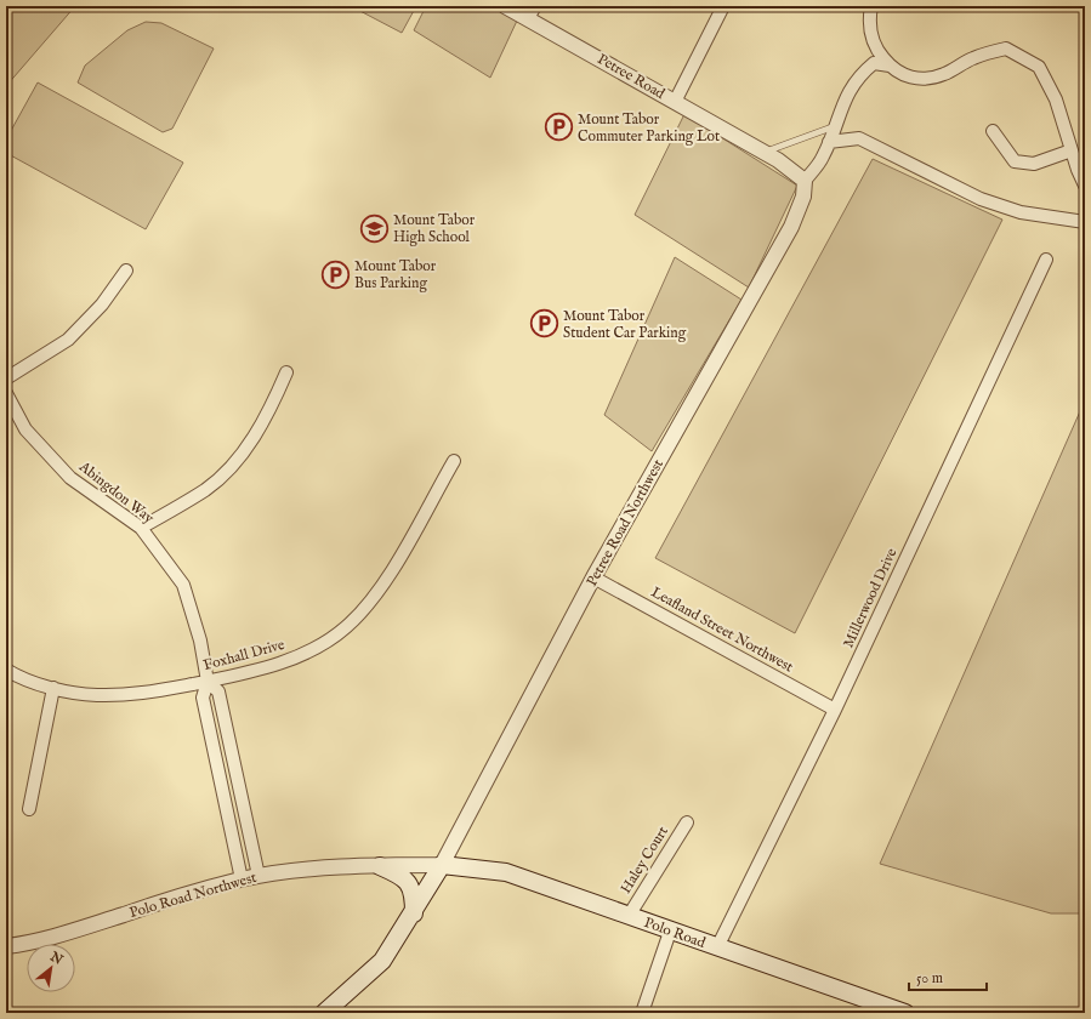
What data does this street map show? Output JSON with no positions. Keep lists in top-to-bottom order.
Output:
{
  "streets": {
    "main road": ["Polo Road"],
    "street": [
      "Petree Road",
      "Abingdon Way",
      "Petree Road Northwest",
      "Millerwood Drive",
      "Leafland Street Northwest",
      "Foxhall Drive",
      "Haley Court",
      "Polo Road Northwest"
    ]
  },
  "crossings": [
    ["Petree Road", "Petree Road Northwest"],
    ["Abingdon Way", "Foxhall Drive"],
    ["Abingdon Way", "Polo Road Northwest"],
    ["Petree Road Northwest", "Leafland Street Northwest"],
    ["Petree Road Northwest", "Polo Road Northwest"],
    ["Petree Road Northwest", "Polo Road"],
    ["Millerwood Drive", "Leafland Street Northwest"],
    ["Millerwood Drive", "Polo Road"],
    ["Haley Court", "Polo Road"],
    ["Polo Road Northwest", "Polo Road"]
  ],
  "places": {
    "parking": ["Mount Tabor Commuter Parking Lot", "Mount Tabor Bus Parking", "Mount Tabor Student Car Parking"],
    "school or university": ["Mount Tabor High School"]
  },
  "scale_bar": "50 m",
  "north": "top right"
}
